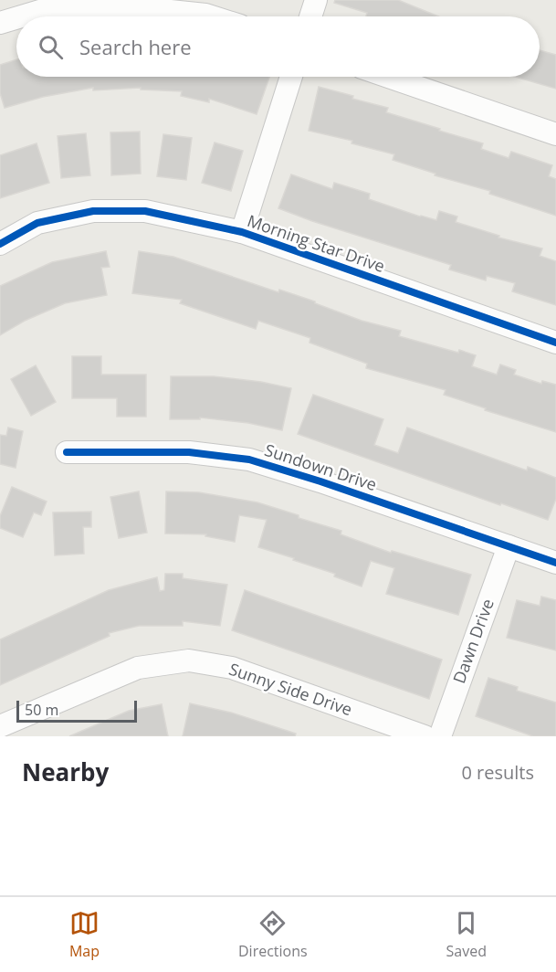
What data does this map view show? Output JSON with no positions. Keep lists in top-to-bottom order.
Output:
{
  "streets": {
    "street": [
      "Morning Star Drive",
      "Sundown Drive",
      "Dawn Drive",
      "Sunny Side Drive"
    ]
  },
  "crossings": [
    ["Sundown Drive", "Dawn Drive"]
  ],
  "scale_bar": "50 m",
  "page": {
    "search": "Search here",
    "scale": "50 m",
    "heading": ["Nearby", "0 results"],
    "nav": ["Map", "Directions", "Saved"]
  }
}
